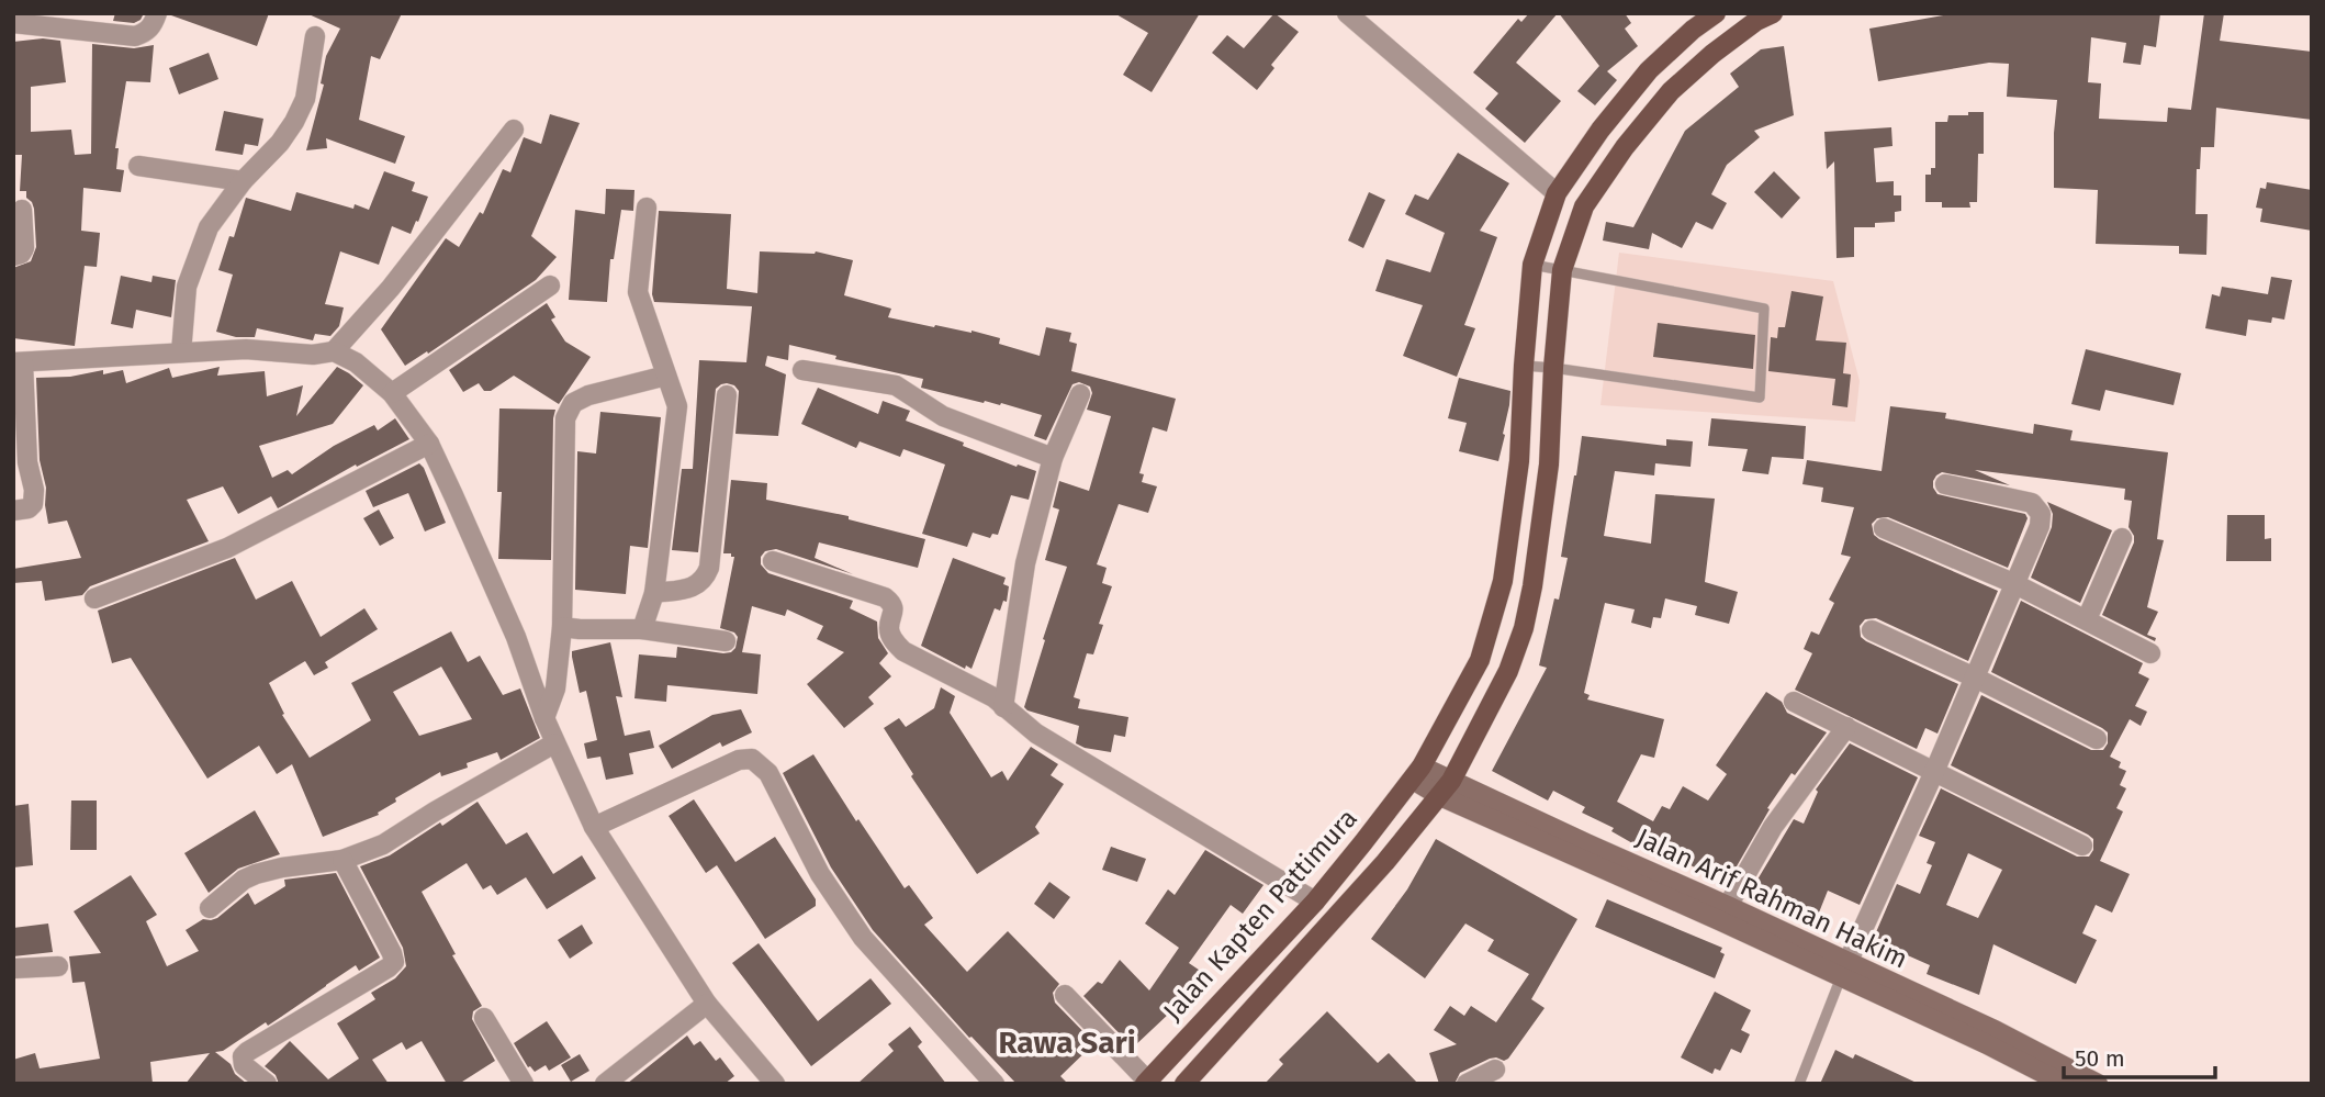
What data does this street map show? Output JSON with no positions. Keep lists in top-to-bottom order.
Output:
{
  "streets": {
    "main road": ["Jalan Arif Rahman Hakim", "Jalan Kapten Pattimura"]
  },
  "crossings": [
    ["Jalan Arif Rahman Hakim", "Jalan Kapten Pattimura"]
  ],
  "districts": ["Rawa Sari"],
  "scale_bar": "50 m"
}
